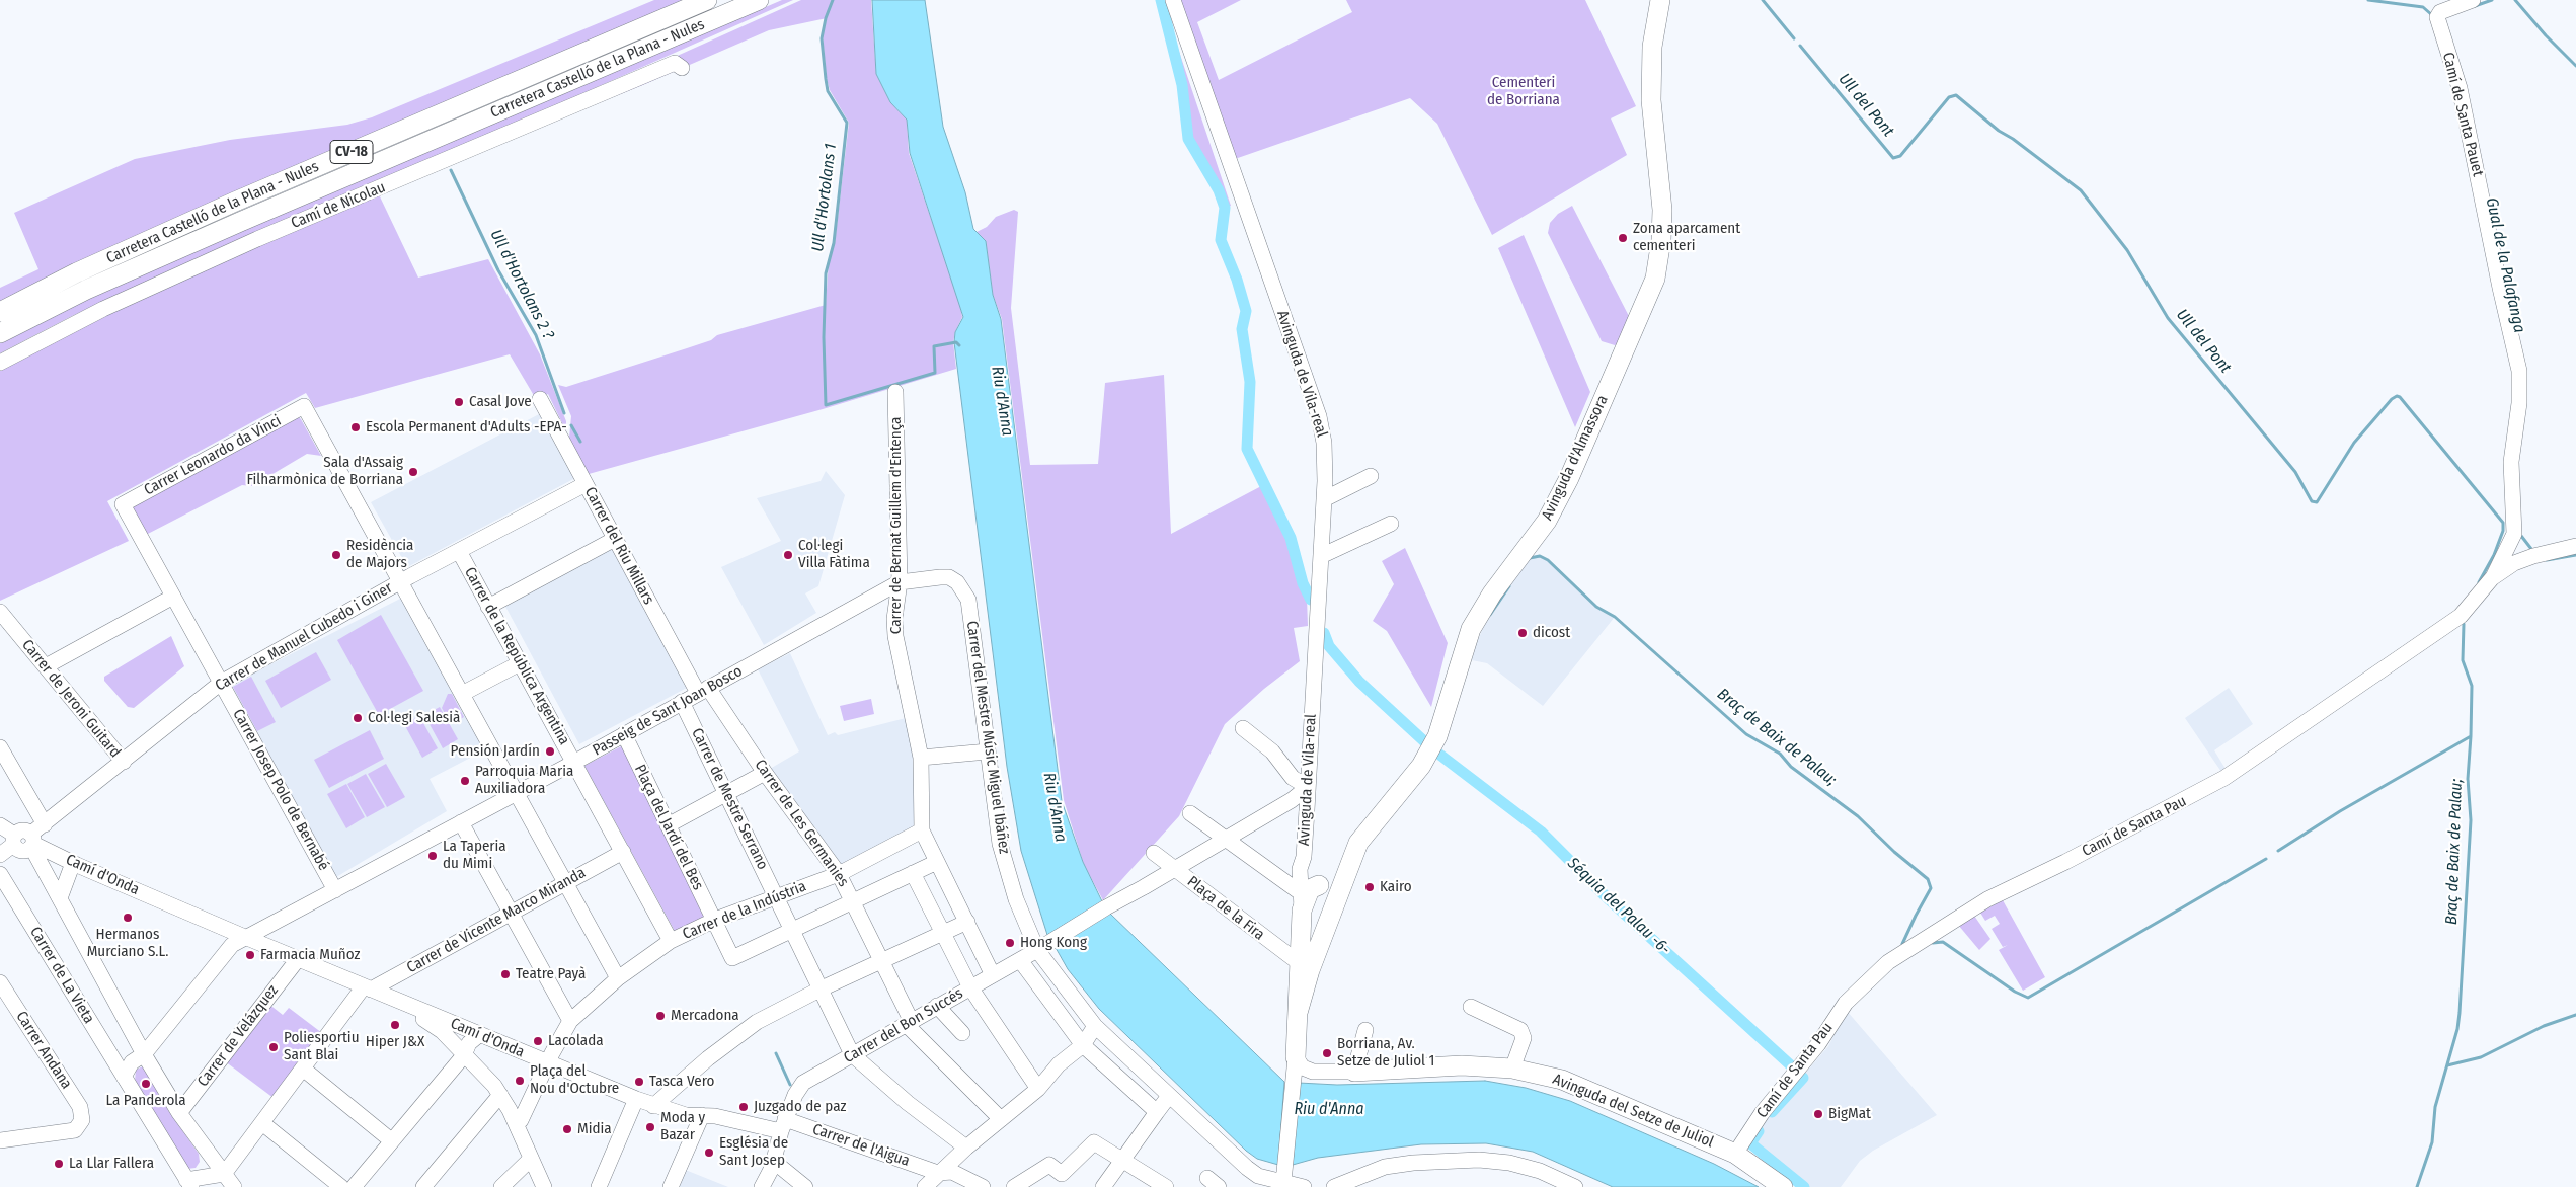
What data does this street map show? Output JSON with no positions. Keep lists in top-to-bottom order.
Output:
{
  "streets": {
    "main road": [
      "Carretera Castelló de la Plana - Nules",
      "CV-18",
      "Avinguda de Vila-real",
      "Avinguda d'Almassora",
      "Avinguda del Setze de Juliol"
    ],
    "street": [
      "Camí de Santa Pauet",
      "Camí de Nicolau",
      "Carrer Leonardo da Vinci",
      "Carrer de Bernat Guillem d'Entença",
      "Carrer del Riu Millars",
      "Carrer de Manuel Cubedo i Giner",
      "Carrer de la República Argentina",
      "Carrer de Jeroni Guitard",
      "Passeig de Sant Joan Bosco",
      "Carrer del Mestre Músic Miguel Ibáñez",
      "Carrer Josep Polo de Bernabé",
      "Carrer de Mestre Serrano",
      "Carrer de Les Germanies",
      "Camí de Santa Pau",
      "Plaça del Jardí del Bes",
      "Camí d'Onda",
      "Plaça de la Fira",
      "Carrer de la Indústria",
      "Carrer de Vicente Marco Miranda",
      "Carrer de La Vieta",
      "Carrer del Bon Succés",
      "Carrer de Velázquez",
      "Carrer Andana",
      "Carrer de l'Aigua"
    ]
  },
  "crossings": [
    ["Camí de Santa Pauet", "Camí de Santa Pau"],
    ["Avinguda de Vila-real", "Avinguda d'Almassora"],
    ["Avinguda de Vila-real", "Plaça de la Fira"],
    ["Carrer Leonardo da Vinci", "Carrer de Manuel Cubedo i Giner"],
    ["Carrer Leonardo da Vinci", "Carrer Josep Polo de Bernabé"],
    ["Avinguda d'Almassora", "Plaça de la Fira"],
    ["Carrer de Bernat Guillem d'Entença", "Passeig de Sant Joan Bosco"],
    ["Carrer de Bernat Guillem d'Entença", "Carrer de la Indústria"],
    ["Carrer de Bernat Guillem d'Entença", "Carrer del Bon Succés"],
    ["Carrer del Riu Millars", "Carrer de Manuel Cubedo i Giner"],
    ["Carrer del Riu Millars", "Passeig de Sant Joan Bosco"],
    ["Carrer del Riu Millars", "Carrer de Les Germanies"],
    ["Carrer de Manuel Cubedo i Giner", "Carrer de la República Argentina"],
    ["Carrer de Manuel Cubedo i Giner", "Carrer de Jeroni Guitard"],
    ["Carrer de Manuel Cubedo i Giner", "Carrer Josep Polo de Bernabé"],
    ["Carrer de Manuel Cubedo i Giner", "Camí d'Onda"],
    ["Carrer de la República Argentina", "Passeig de Sant Joan Bosco"],
    ["Passeig de Sant Joan Bosco", "Carrer del Mestre Músic Miguel Ibáñez"],
    ["Passeig de Sant Joan Bosco", "Carrer Josep Polo de Bernabé"],
    ["Passeig de Sant Joan Bosco", "Carrer de Mestre Serrano"],
    ["Passeig de Sant Joan Bosco", "Carrer de Les Germanies"],
    ["Passeig de Sant Joan Bosco", "Plaça del Jardí del Bes"],
    ["Passeig de Sant Joan Bosco", "Camí d'Onda"],
    ["Carrer del Mestre Músic Miguel Ibáñez", "Plaça de la Fira"],
    ["Carrer del Mestre Músic Miguel Ibáñez", "Carrer del Bon Succés"],
    ["Carrer de Mestre Serrano", "Plaça del Jardí del Bes"],
    ["Carrer de Mestre Serrano", "Carrer de la Indústria"],
    ["Carrer de Mestre Serrano", "Carrer del Bon Succés"],
    ["Carrer de Les Germanies", "Carrer de la Indústria"],
    ["Carrer de Les Germanies", "Carrer del Bon Succés"],
    ["Camí de Santa Pau", "Avinguda del Setze de Juliol"],
    ["Plaça del Jardí del Bes", "Carrer de la Indústria"],
    ["Camí d'Onda", "Carrer de la Indústria"],
    ["Camí d'Onda", "Carrer de Vicente Marco Miranda"],
    ["Camí d'Onda", "Carrer del Bon Succés"],
    ["Camí d'Onda", "Carrer de Velázquez"],
    ["Camí d'Onda", "Carrer de l'Aigua"],
    ["Plaça de la Fira", "Carrer del Bon Succés"],
    ["Carrer del Bon Succés", "Carrer de l'Aigua"]
  ],
  "water": [
    "Ull del Pont",
    "Ull d'Hortolans 1",
    "Gual de la Palafanga",
    "Ull d'Hortolans 2 ?",
    "Riu d'Anna",
    "Braç de Baix de Palau;",
    "Séquia del Palau -6-"
  ],
  "parks": ["Cementeri de Borriana"],
  "places": [
    "Zona aparcament cementeri",
    "Casal Jove",
    "Escola Permanent d'Adults -EPA-",
    "Sala d'Assaig Filharmònica de Borriana",
    "Residència de Majors",
    "Col·legi Villa Fàtima",
    "dicost",
    "Col·legi Salesià",
    "Pensión Jardín",
    "Parroquia Maria Auxiliadora",
    "La Taperia du Mimi",
    "Kairo",
    "Hermanos Murciano S.L.",
    "Hong Kong",
    "Farmacia Muñoz",
    "Teatre Payà",
    "Mercadona",
    "Hiper J&X",
    "Lacolada",
    "Poliesportiu Sant Blai",
    "Borriana, Av. Setze de Juliol 1",
    "Plaça del Nou d'Octubre",
    "Tasca Vero",
    "La Panderola",
    "Juzgado de paz",
    "BigMat",
    "Moda y Bazar",
    "Midia",
    "Església de Sant Josep",
    "La Llar Fallera"
  ]
}
